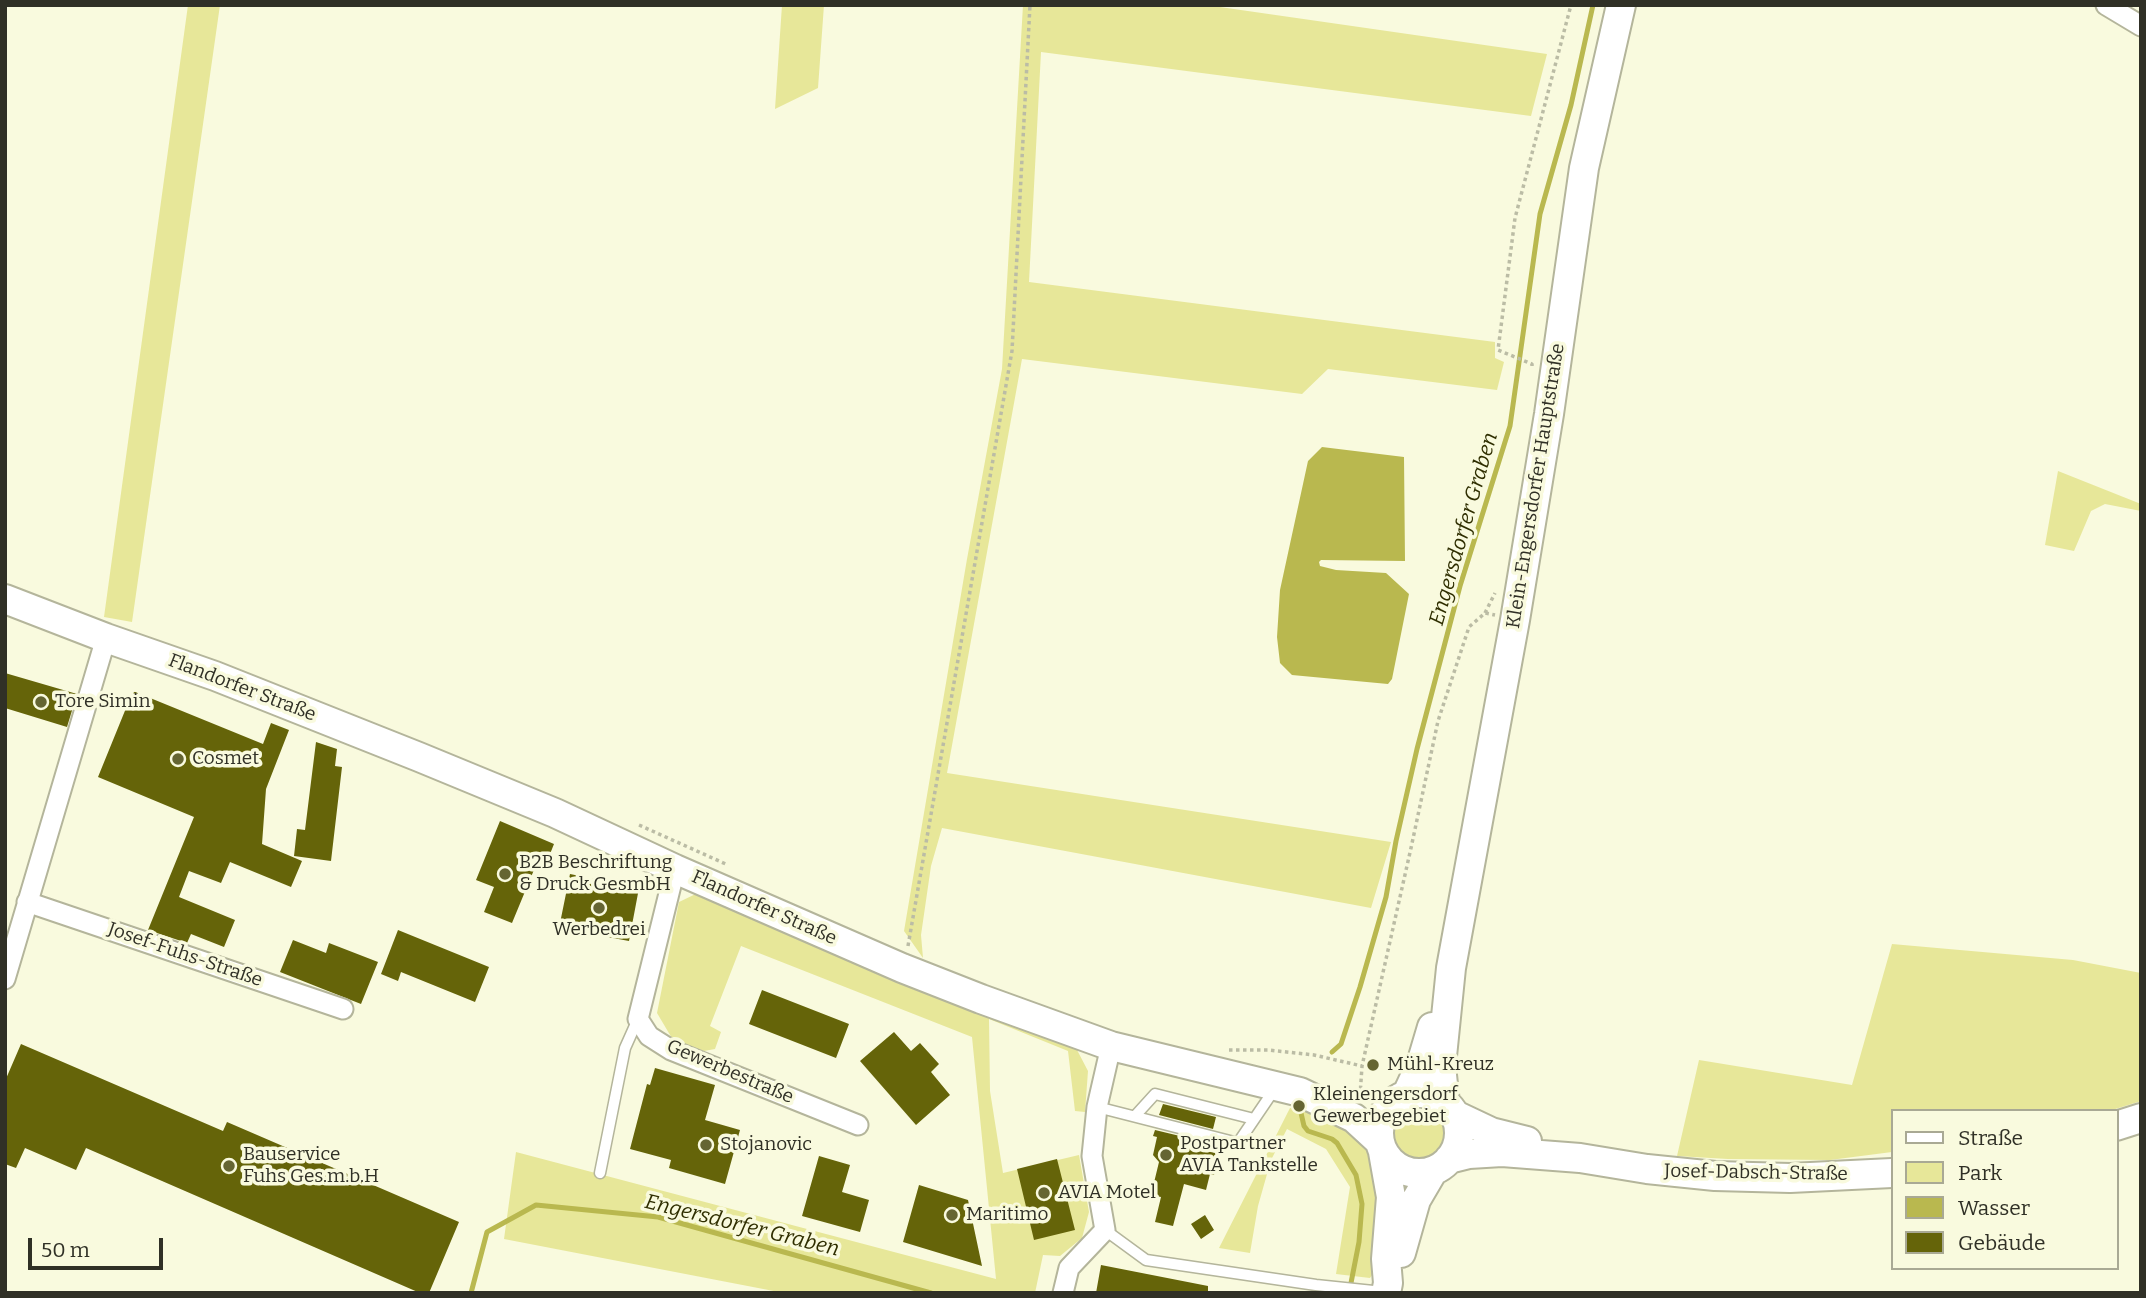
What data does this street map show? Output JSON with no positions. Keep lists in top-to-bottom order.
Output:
{
  "streets": {
    "main road": ["Klein-Engersdorfer Hauptstraße", "Flandorfer Straße", "Josef-Dabsch-Straße"],
    "street": ["Josef-Fuhs-Straße", "Gewerbestraße"]
  },
  "crossings": [
    ["Flandorfer Straße", "Josef-Dabsch-Straße"]
  ],
  "water": ["Engersdorfer Graben"],
  "places": [
    "Tore Simin",
    "Cosmet",
    "B2B Beschriftung & Druck GesmbH",
    "Werbedrei",
    "Mühl-Kreuz",
    "Kleinengersdorf Gewerbegebiet",
    "Stojanovic",
    "Postpartner AVIA Tankstelle",
    "Bauservice Fuhs Ges.m.b.H",
    "AVIA Motel",
    "Maritimo"
  ],
  "legend": [
    "Straße",
    "Park",
    "Wasser",
    "Gebäude"
  ],
  "scale_bar": "50 m"
}
